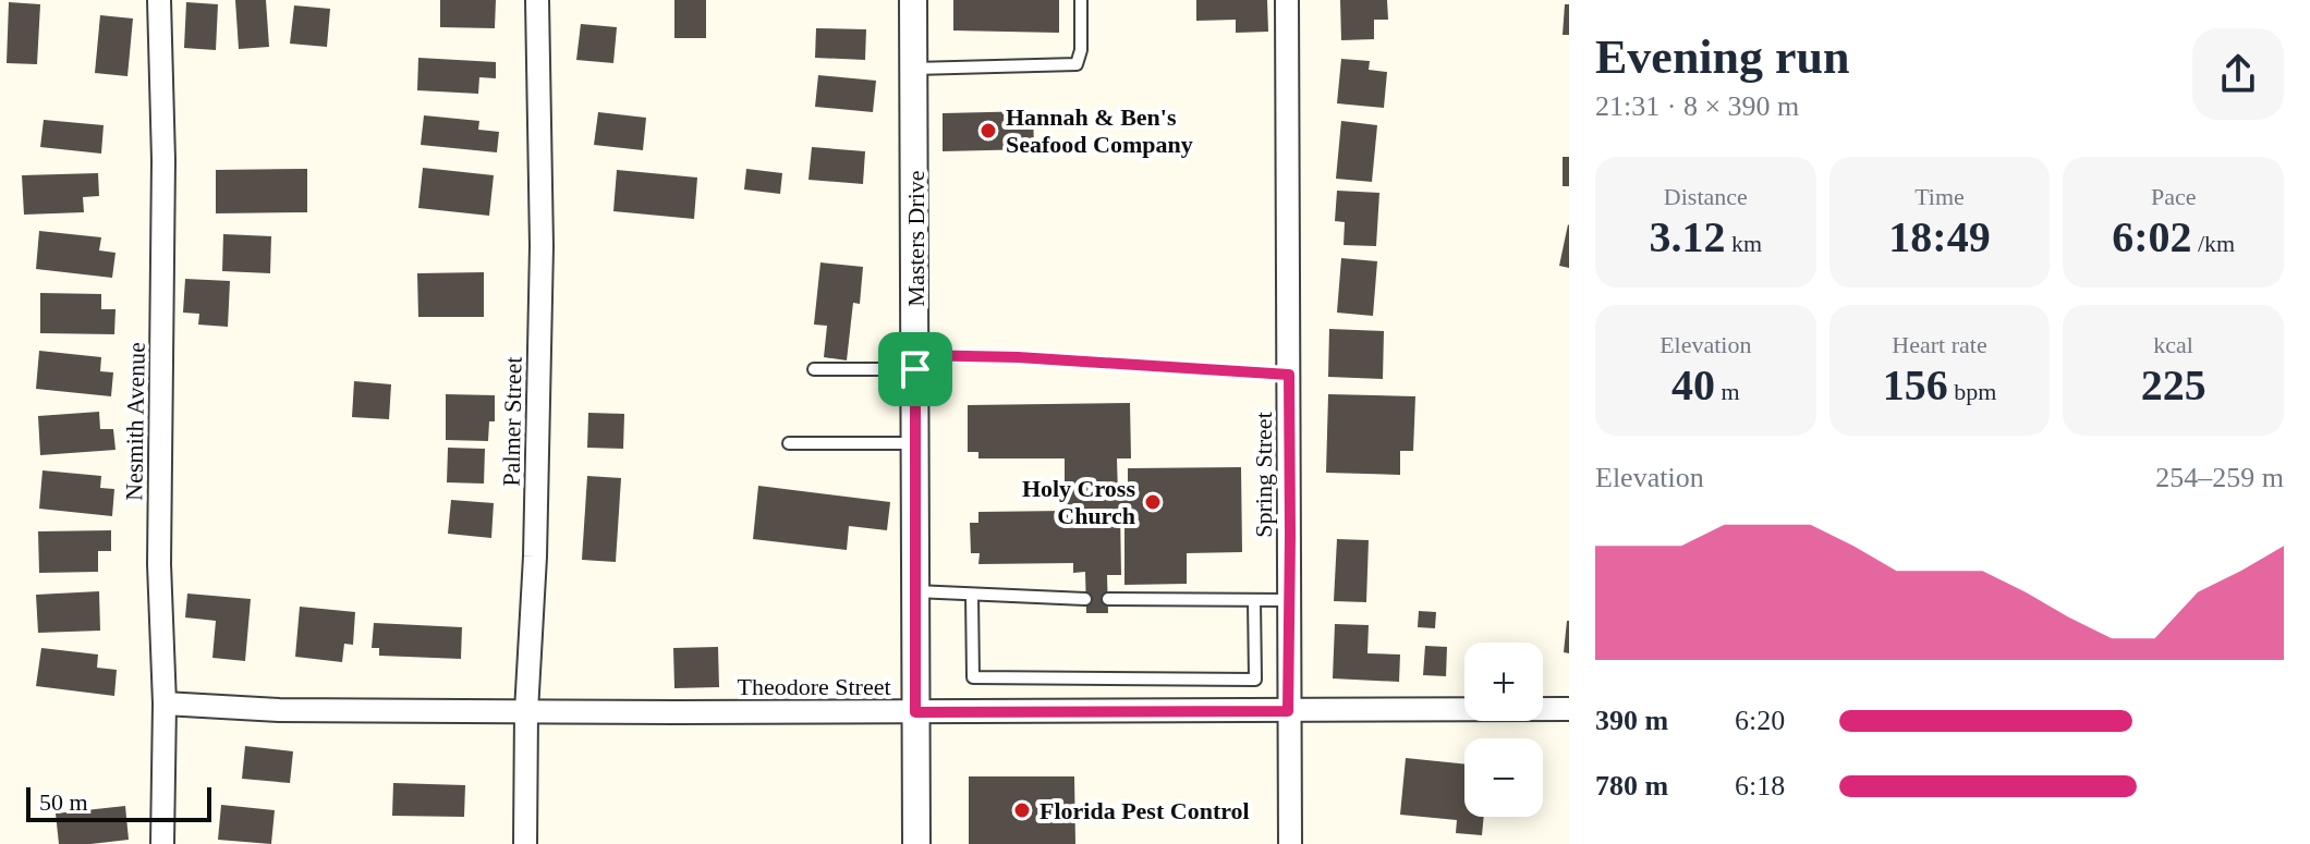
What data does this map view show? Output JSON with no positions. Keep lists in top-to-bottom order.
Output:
{
  "streets": {
    "street": [
      "Masters Drive",
      "Nesmith Avenue",
      "Palmer Street",
      "Spring Street",
      "Theodore Street"
    ]
  },
  "crossings": [
    ["Masters Drive", "Theodore Street"],
    ["Nesmith Avenue", "Theodore Street"],
    ["Palmer Street", "Theodore Street"],
    ["Spring Street", "Theodore Street"]
  ],
  "places": ["Hannah & Ben's Seafood Company", "Holy Cross Church", "Florida Pest Control"],
  "scale_bar": "50 m",
  "page": {
    "heading": ["Evening run", "21:31 · 8 × 390 m"],
    "stats": [
      ["Distance", "3.12 km"],
      ["Time", "18:49"],
      ["Pace", "6:02 /km"],
      ["Elevation", "40 m"],
      ["Heart rate", "156 bpm"],
      ["kcal", "225"]
    ],
    "chart": ["Elevation", "254–259 m"],
    "map_buttons": ["+", "−"],
    "list": [
      {
        "name": "390 m",
        "note": "6:20"
      },
      {
        "name": "780 m",
        "note": "6:18"
      }
    ],
    "scale": "50 m"
  }
}
